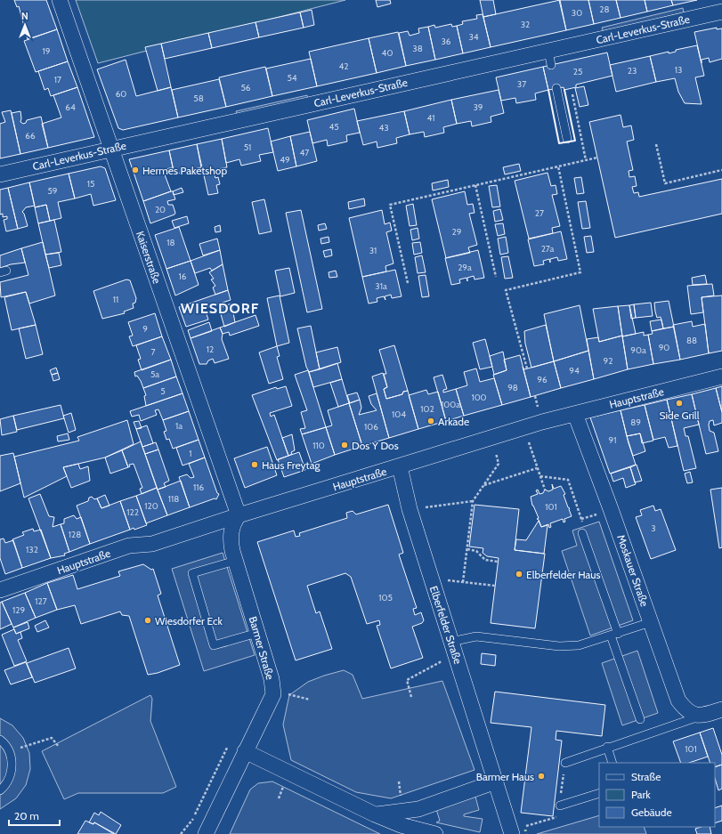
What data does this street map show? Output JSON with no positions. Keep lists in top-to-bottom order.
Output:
{
  "streets": {
    "street": [
      "Carl-Leverkus-Straße",
      "Kaiserstraße",
      "Hauptstraße",
      "Moskauer Straße",
      "Elberfelder Straße",
      "Barmer Straße"
    ]
  },
  "crossings": [
    ["Carl-Leverkus-Straße", "Kaiserstraße"],
    ["Kaiserstraße", "Hauptstraße"],
    ["Kaiserstraße", "Barmer Straße"],
    ["Hauptstraße", "Moskauer Straße"],
    ["Hauptstraße", "Elberfelder Straße"],
    ["Hauptstraße", "Barmer Straße"]
  ],
  "districts": ["WIESDORF"],
  "places": [
    "Hermes Paketshop",
    "Side Grill",
    "Arkade",
    "Dos Y Dos",
    "Haus Freytag",
    "Elberfelder Haus",
    "Wiesdorfer Eck",
    "Barmer Haus"
  ],
  "house_numbers": [
    "28",
    "30",
    "32",
    "34",
    "36",
    "38",
    "19",
    "40",
    "42",
    "13",
    "23",
    "25",
    "54",
    "17",
    "37",
    "56",
    "60",
    "58",
    "64",
    "39",
    "41",
    "45",
    "43",
    "66",
    "51",
    "47",
    "49",
    "15",
    "59",
    "20",
    "27",
    "29",
    "18",
    "27a",
    "31",
    "29a",
    "16",
    "31a",
    "11",
    "9",
    "88",
    "90",
    "12",
    "90a",
    "7",
    "92",
    "94",
    "5a",
    "96",
    "98",
    "5",
    "100",
    "100a",
    "102",
    "104",
    "89",
    "1a",
    "106",
    "91",
    "110",
    "1",
    "116",
    "118",
    "120",
    "101",
    "122",
    "3",
    "128",
    "132",
    "105",
    "127",
    "129",
    "101"
  ],
  "legend": ["Straße", "Park", "Gebäude"],
  "scale_bar": "20 m",
  "north": "top"
}
